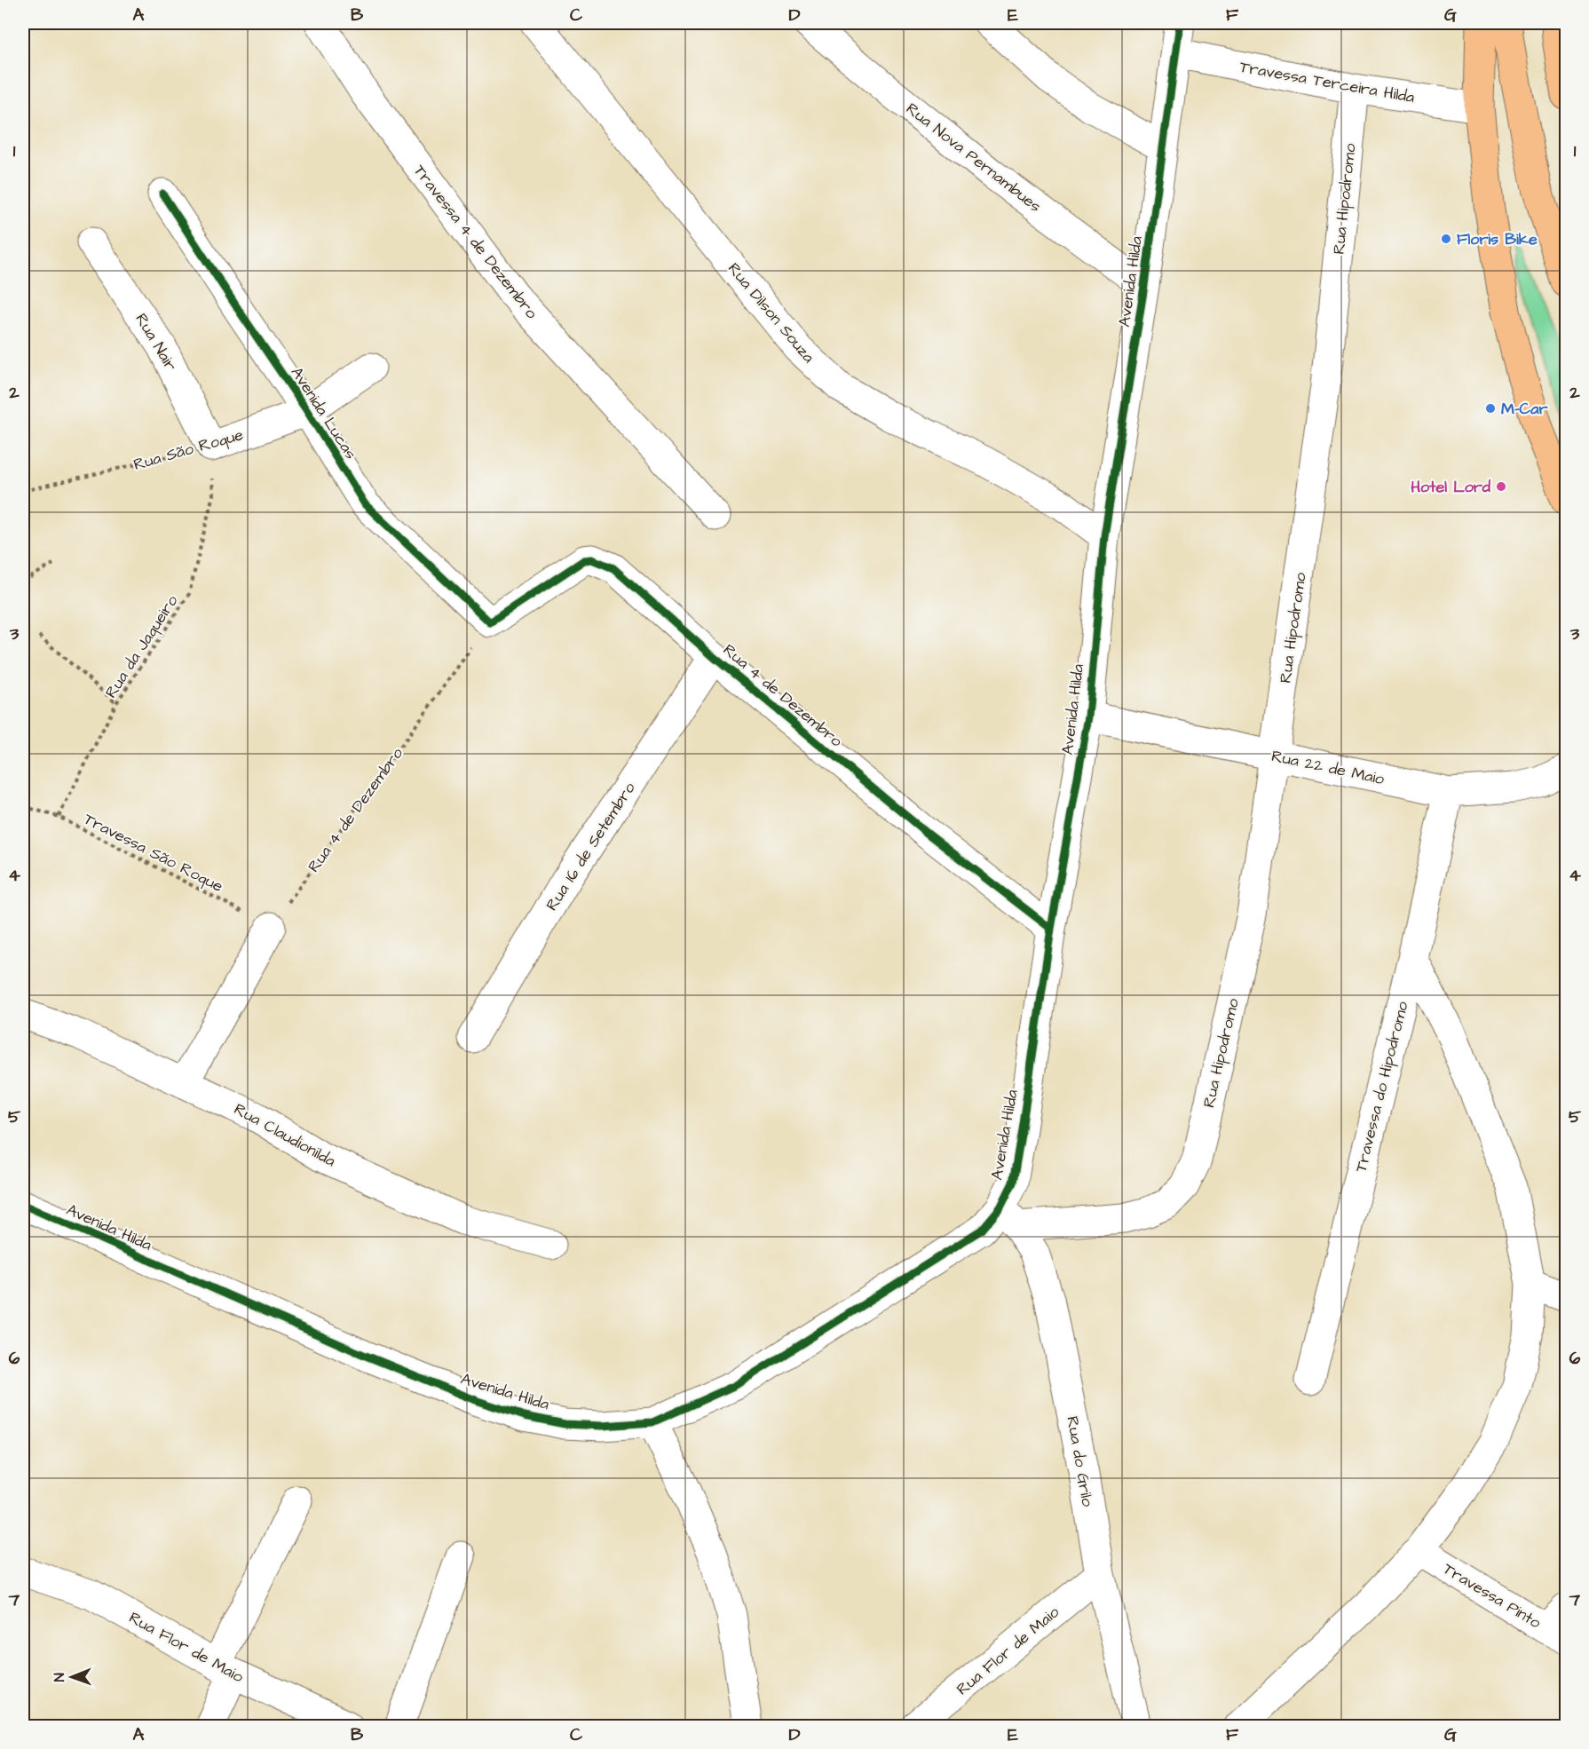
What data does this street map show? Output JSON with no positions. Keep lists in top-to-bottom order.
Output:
{
  "streets": {
    "street": [
      "Travessa Terceira Hilda",
      "Rua Nova Pernambues",
      "Rua Hipodromo",
      "Travessa 4 de Dezembro",
      "Avenida Hilda",
      "Rua Dilson Souza",
      "Rua Nair",
      "Avenida Lucas",
      "Rua São Roque",
      "Rua 4 de Dezembro",
      "Rua 22 de Maio",
      "Rua 16 de Setembro",
      "Travessa do Hipodromo",
      "Rua Claudionilda",
      "Rua do Grilo",
      "Travessa Pinto",
      "Rua Flor de Maio"
    ],
    "path": ["Rua da Jaqueiro", "Travessa São Roque"]
  },
  "crossings": [
    ["Travessa Terceira Hilda", "Rua Hipodromo"],
    ["Travessa Terceira Hilda", "Avenida Hilda"],
    ["Rua Nova Pernambues", "Avenida Hilda"],
    ["Rua Hipodromo", "Avenida Hilda"],
    ["Rua Hipodromo", "Rua 22 de Maio"],
    ["Rua Hipodromo", "Rua do Grilo"],
    ["Avenida Hilda", "Rua Dilson Souza"],
    ["Avenida Hilda", "Rua 4 de Dezembro"],
    ["Avenida Hilda", "Rua 22 de Maio"],
    ["Avenida Hilda", "Rua do Grilo"],
    ["Rua Nair", "Rua São Roque"],
    ["Rua Nair", "Rua da Jaqueiro"],
    ["Avenida Lucas", "Rua São Roque"],
    ["Avenida Lucas", "Rua 4 de Dezembro"],
    ["Rua São Roque", "Rua da Jaqueiro"],
    ["Rua da Jaqueiro", "Travessa São Roque"],
    ["Rua 4 de Dezembro", "Rua 16 de Setembro"],
    ["Rua 4 de Dezembro", "Travessa São Roque"],
    ["Rua 22 de Maio", "Travessa do Hipodromo"],
    ["Rua do Grilo", "Rua Flor de Maio"]
  ],
  "places": ["Floris Bike", "M-Car", "Hotel Lord"],
  "north": "left",
  "grid": {
    "columns": [
      "A",
      "B",
      "C",
      "D",
      "E",
      "F",
      "G"
    ],
    "rows": [
      "1",
      "2",
      "3",
      "4",
      "5",
      "6",
      "7"
    ]
  }
}
